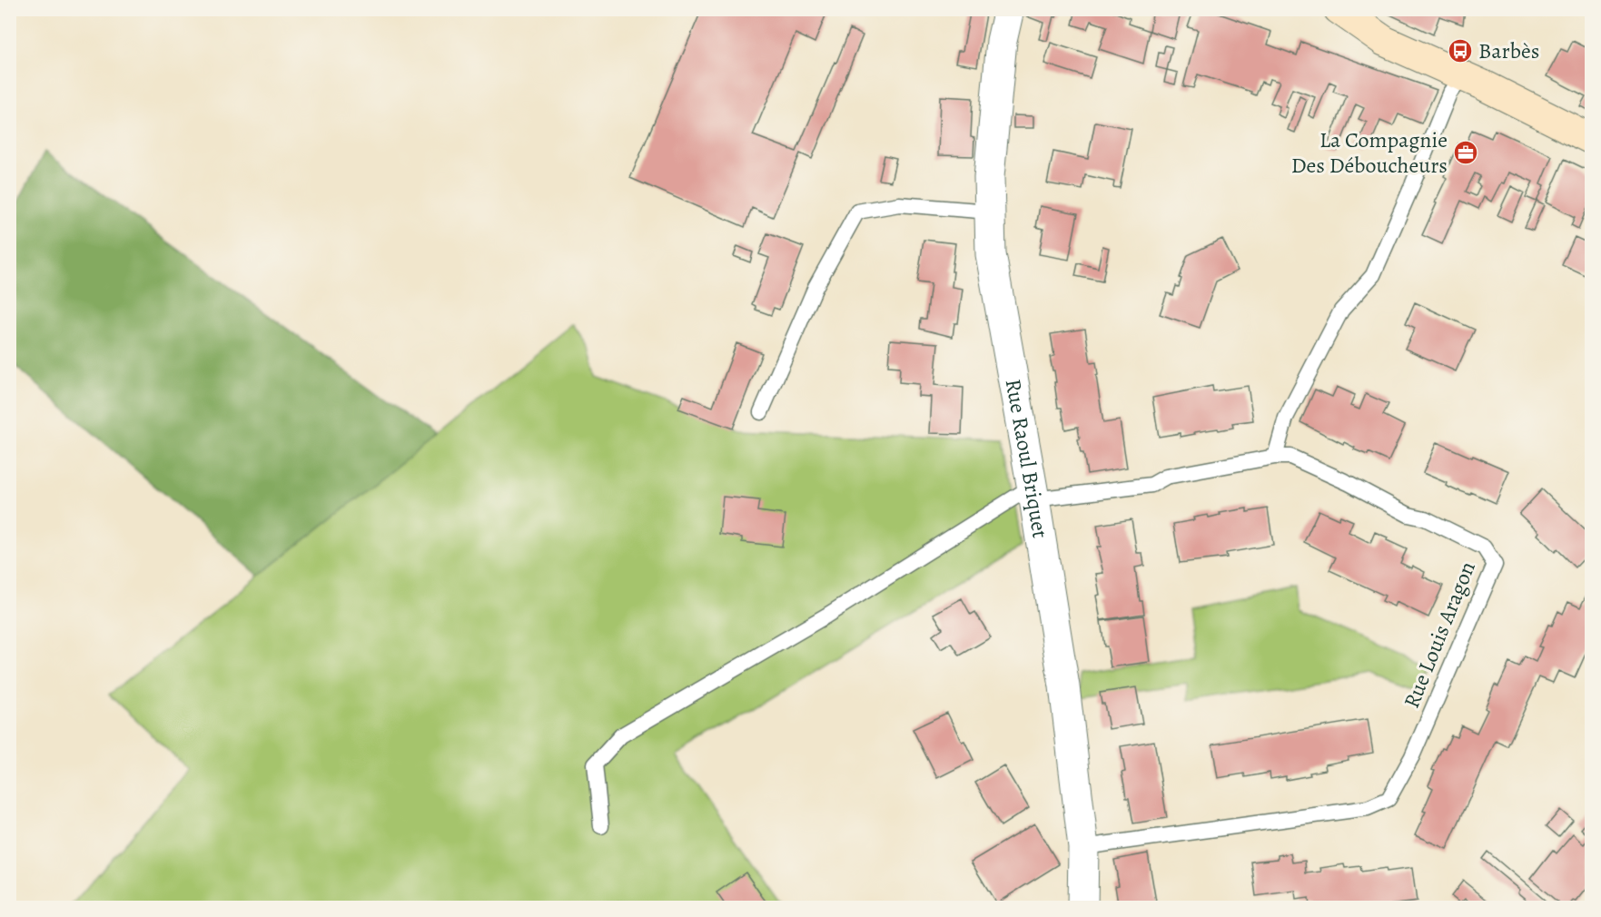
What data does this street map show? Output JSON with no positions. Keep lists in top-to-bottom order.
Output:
{
  "streets": {
    "street": ["Rue Raoul Briquet"],
    "lane": ["Rue Louis Aragon"]
  },
  "crossings": [
    ["Rue Raoul Briquet", "Rue Louis Aragon"]
  ],
  "places": {
    "bus stop": ["Barbès"],
    "office": ["La Compagnie Des Déboucheurs"]
  }
}
